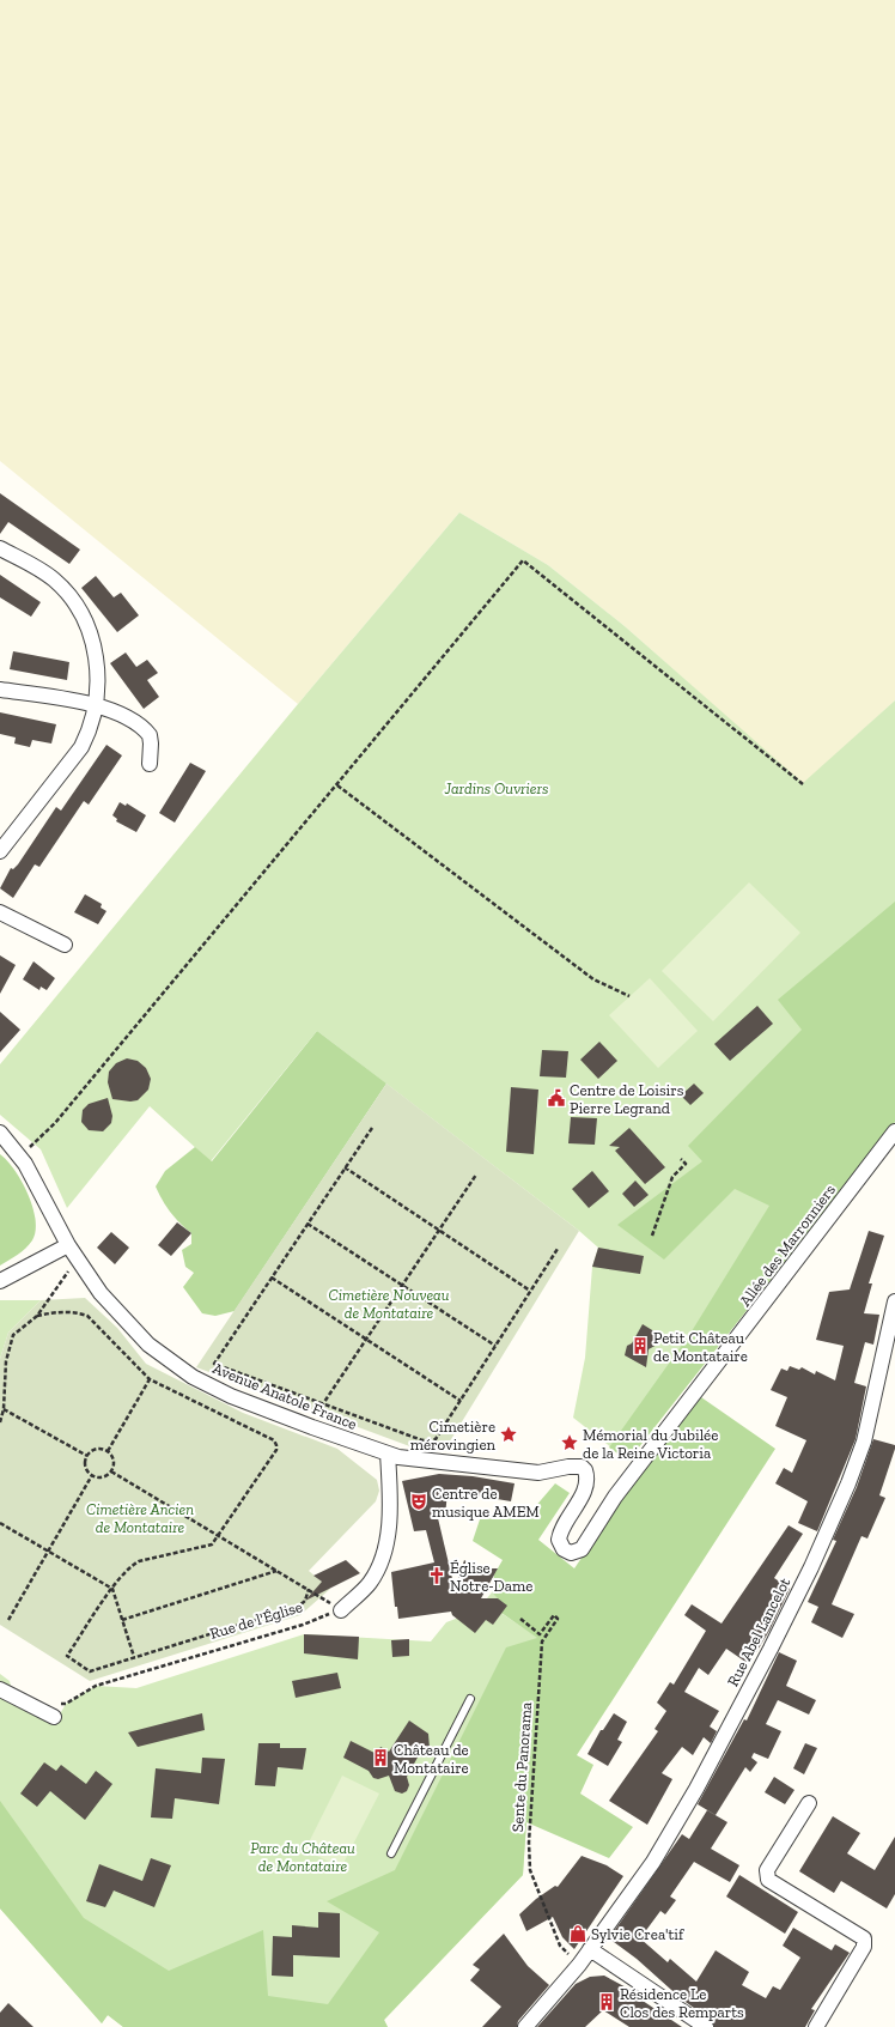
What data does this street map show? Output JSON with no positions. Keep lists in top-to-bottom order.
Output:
{
  "streets": {
    "street": ["Allée des Marronniers", "Avenue Anatole France", "Rue Abel Lancelot"],
    "path": ["Rue de l'Église", "Sente du Panorama"]
  },
  "crossings": [
    ["Allée des Marronniers", "Avenue Anatole France"]
  ],
  "parks": [
    "Jardins Ouvriers",
    "Cimetière Nouveau de Montataire",
    "Cimetière Ancien de Montataire",
    "Parc du Château de Montataire"
  ],
  "places": {
    "public building": ["Centre de Loisirs Pierre Legrand"],
    "building": ["Petit Château de Montataire", "Château de Montataire", "Résidence Le Clos des Remparts"],
    "place": ["Cimetière mérovingien", "Mémorial du Jubilée de la Reine Victoria"],
    "theatre": ["Centre de musique AMEM"],
    "church": ["Église Notre-Dame"],
    "shop": ["Sylvie Crea'tif"]
  }
}
